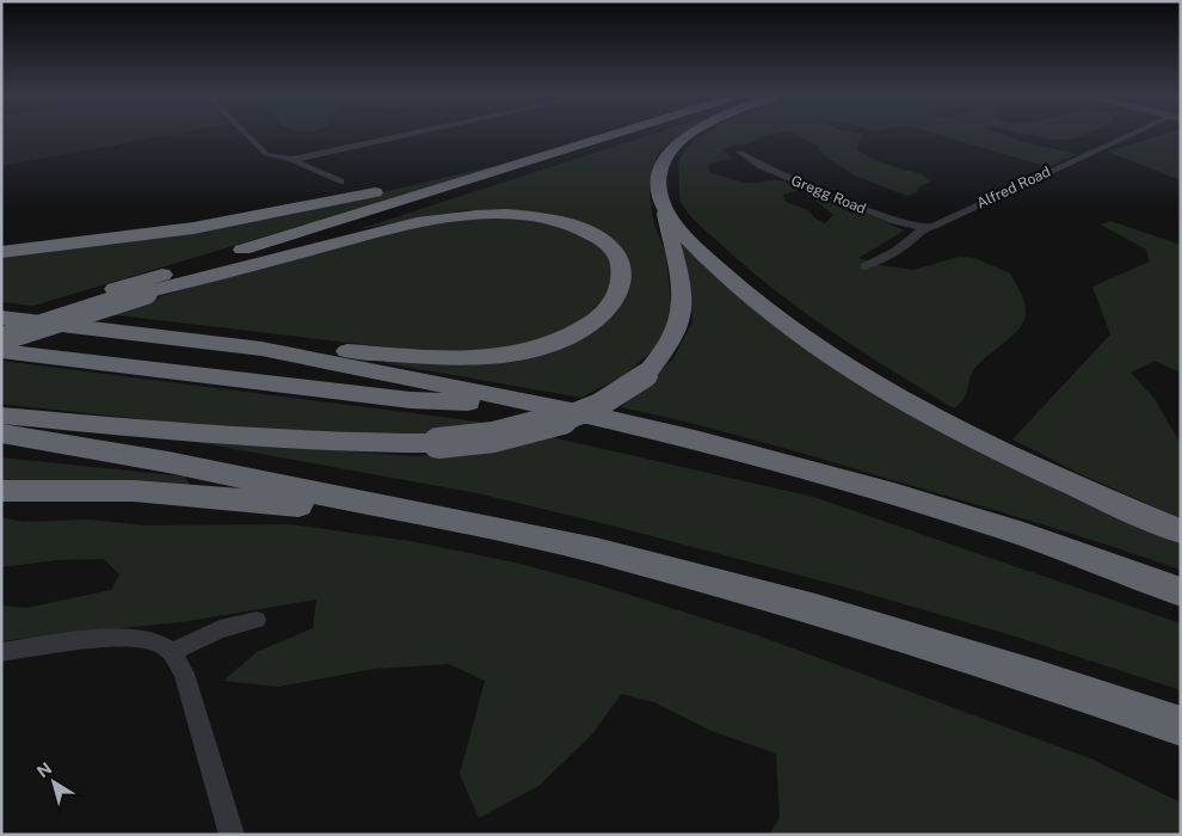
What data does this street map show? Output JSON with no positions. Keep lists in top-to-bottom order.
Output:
{
  "streets": {
    "street": ["Alfred Road", "Gregg Road"]
  },
  "crossings": [
    ["Alfred Road", "Gregg Road"]
  ],
  "north": "top left"
}
